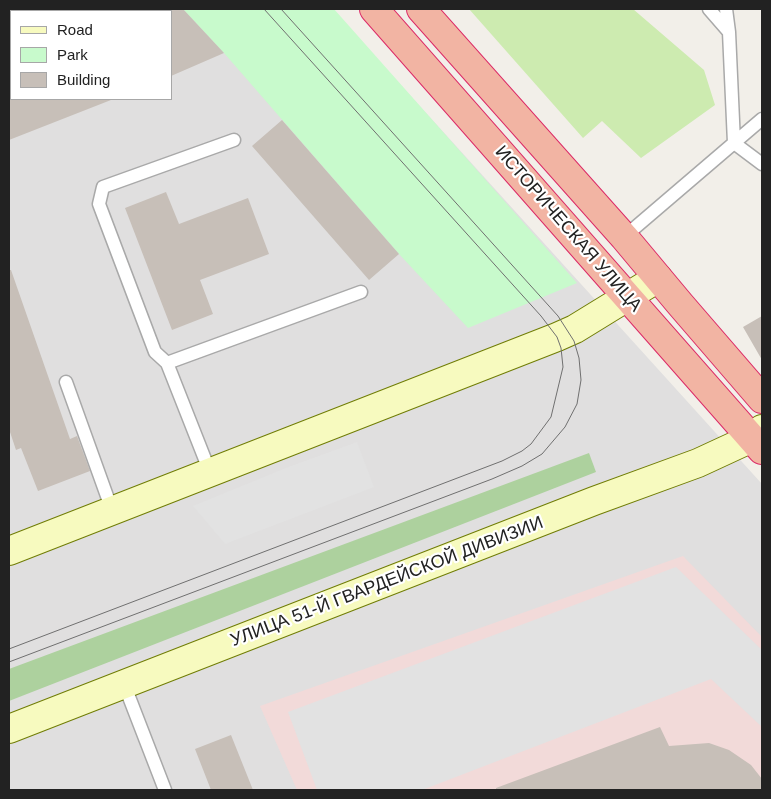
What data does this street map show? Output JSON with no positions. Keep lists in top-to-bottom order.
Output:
{
  "streets": {
    "highway": ["ИСТОРИЧЕСКАЯ УЛИЦА"],
    "main road": ["УЛИЦА 51-Й ГВАРДЕЙСКОЙ ДИВИЗИИ"]
  },
  "crossings": [
    ["ИСТОРИЧЕСКАЯ УЛИЦА", "УЛИЦА 51-Й ГВАРДЕЙСКОЙ ДИВИЗИИ"]
  ],
  "legend": ["Road", "Park", "Building"]
}
